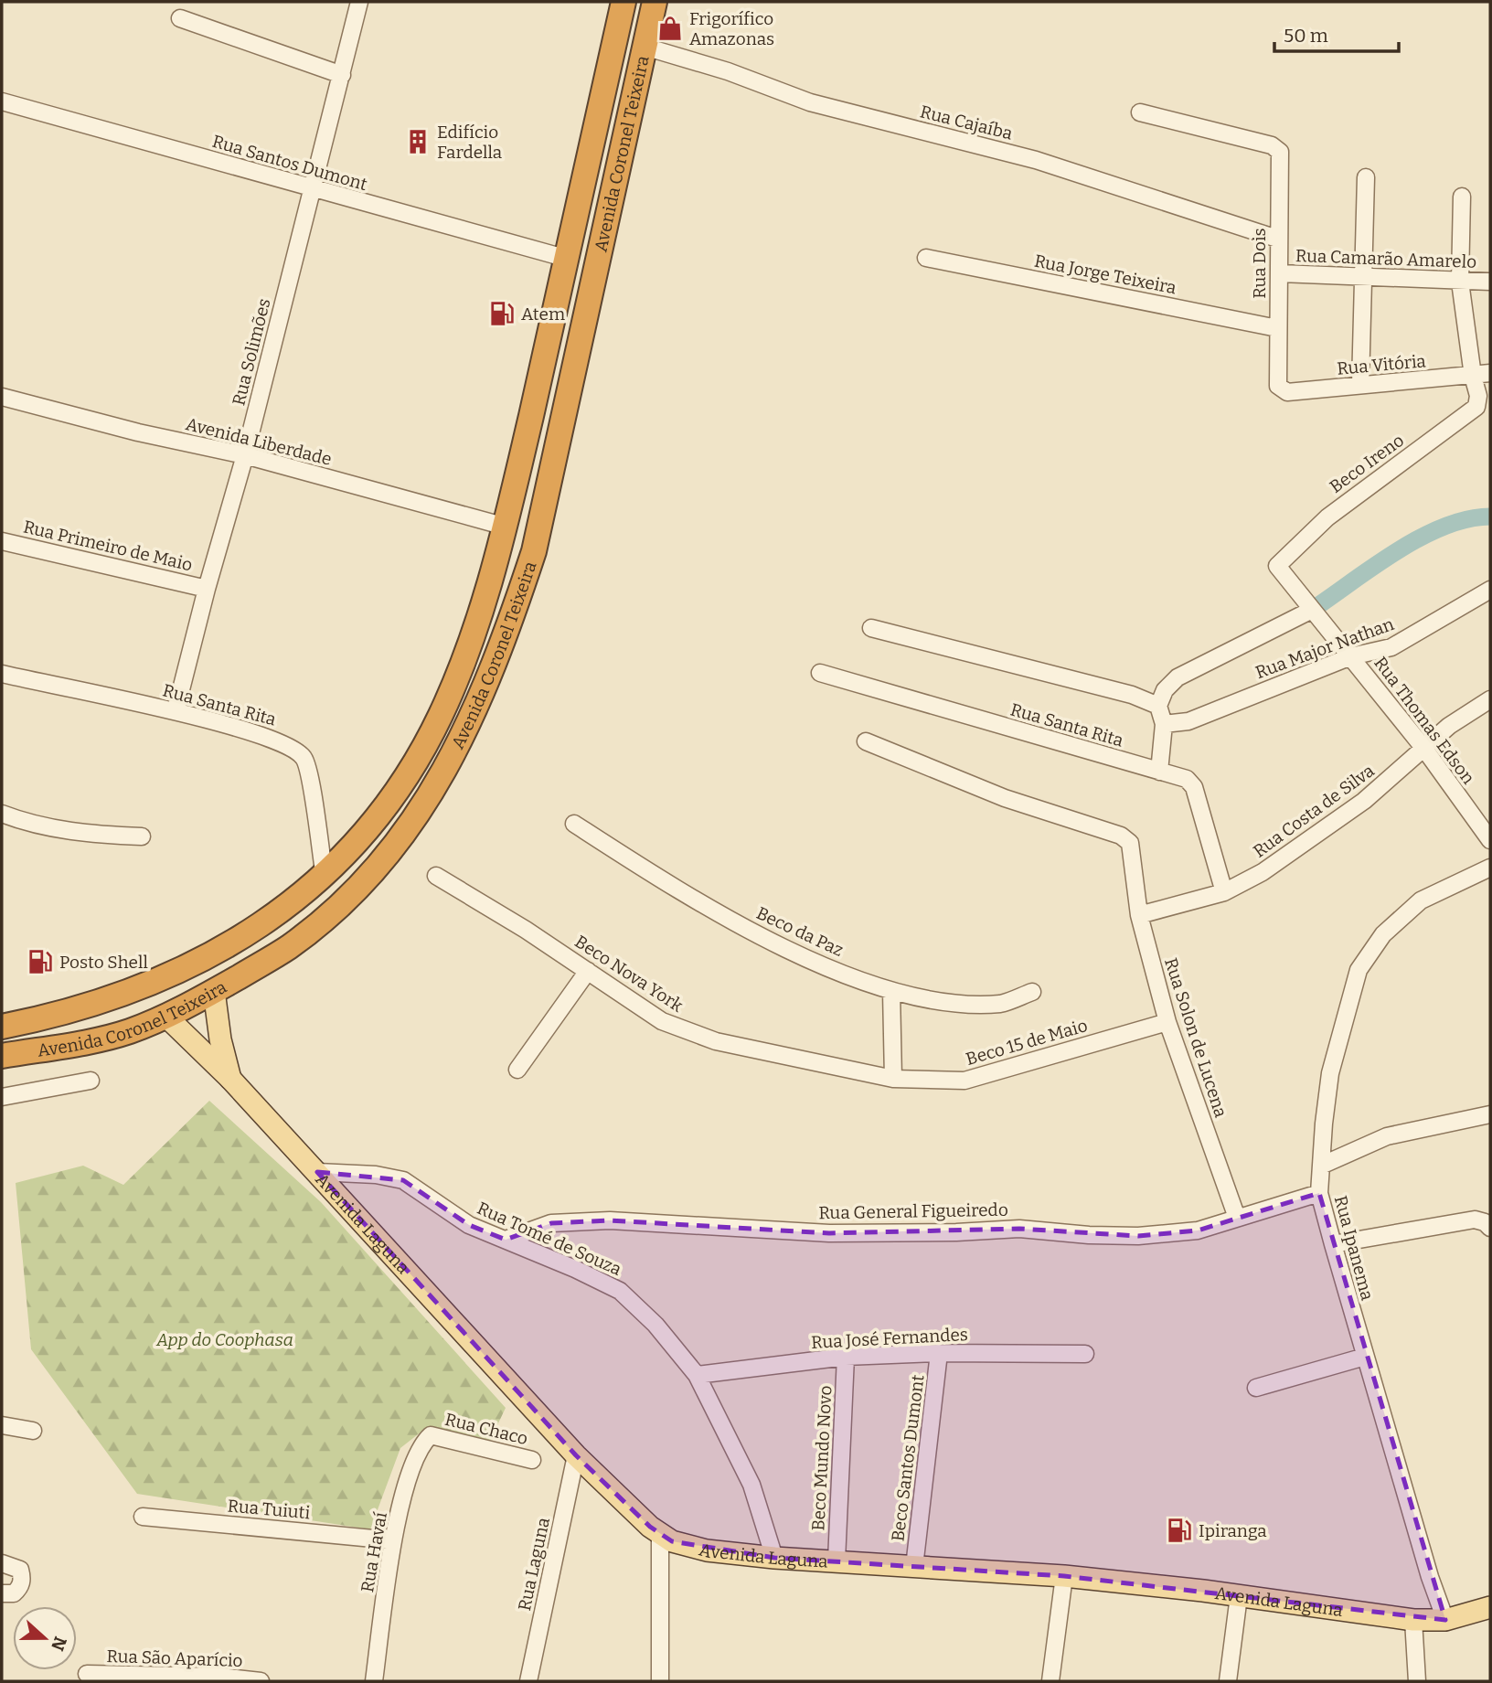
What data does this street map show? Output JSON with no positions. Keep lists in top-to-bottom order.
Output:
{
  "streets": {
    "highway": ["Avenida Coronel Teixeira"],
    "main road": ["Avenida Laguna"],
    "street": [
      "Rua Cajaíba",
      "Rua Santos Dumont",
      "Rua Camarão Amarelo",
      "Rua Dois",
      "Rua Jorge Teixeira",
      "Rua Solimões",
      "Rua Vitória",
      "Avenida Liberdade",
      "Beco Ireno",
      "Rua Primeiro de Maio",
      "Rua Major Nathan",
      "Rua Santa Rita",
      "Rua Thomas Edson",
      "Rua Costa de Silva",
      "Beco da Paz",
      "Beco Nova York",
      "Rua Solon de Lucena",
      "Beco 15 de Maio",
      "Rua General Figueiredo",
      "Rua Tomé de Souza",
      "Rua Ipanema",
      "Rua José Fernandes",
      "Rua Chaco",
      "Beco Mundo Novo",
      "Beco Santos Dumont",
      "Rua Tuiuti",
      "Rua Havaí",
      "Rua Laguna",
      "Rua São Aparício"
    ]
  },
  "crossings": [
    ["Rua Cajaíba", "Avenida Coronel Teixeira"],
    ["Rua Cajaíba", "Rua Dois"],
    ["Avenida Coronel Teixeira", "Rua Santos Dumont"],
    ["Avenida Coronel Teixeira", "Avenida Liberdade"],
    ["Avenida Coronel Teixeira", "Rua Santa Rita"],
    ["Avenida Coronel Teixeira", "Avenida Laguna"],
    ["Rua Santos Dumont", "Rua Solimões"],
    ["Rua Camarão Amarelo", "Rua Dois"],
    ["Rua Dois", "Rua Jorge Teixeira"],
    ["Rua Dois", "Rua Vitória"],
    ["Rua Solimões", "Avenida Liberdade"],
    ["Rua Solimões", "Rua Primeiro de Maio"],
    ["Rua Solimões", "Rua Santa Rita"],
    ["Rua Vitória", "Beco Ireno"],
    ["Beco Ireno", "Rua Thomas Edson"],
    ["Rua Major Nathan", "Rua Thomas Edson"],
    ["Rua Santa Rita", "Rua Costa de Silva"],
    ["Rua Thomas Edson", "Rua Costa de Silva"],
    ["Rua Costa de Silva", "Rua Solon de Lucena"],
    ["Beco Nova York", "Beco 15 de Maio"],
    ["Rua Solon de Lucena", "Beco 15 de Maio"],
    ["Rua Solon de Lucena", "Rua General Figueiredo"],
    ["Rua General Figueiredo", "Rua Tomé de Souza"],
    ["Rua General Figueiredo", "Rua Ipanema"],
    ["Avenida Laguna", "Rua Tomé de Souza"],
    ["Avenida Laguna", "Rua Ipanema"],
    ["Avenida Laguna", "Beco Mundo Novo"],
    ["Avenida Laguna", "Beco Santos Dumont"],
    ["Avenida Laguna", "Rua Laguna"],
    ["Rua Tomé de Souza", "Rua José Fernandes"],
    ["Rua José Fernandes", "Beco Mundo Novo"],
    ["Rua José Fernandes", "Beco Santos Dumont"],
    ["Rua Chaco", "Rua Havaí"],
    ["Rua Tuiuti", "Rua Havaí"]
  ],
  "parks": ["App do Coophasa"],
  "places": {
    "shop": ["Frigorífico Amazonas"],
    "building": ["Edifício Fardella"],
    "fuel station": ["Atem", "Posto Shell", "Ipiranga"]
  },
  "scale_bar": "50 m",
  "north": "right"
}
